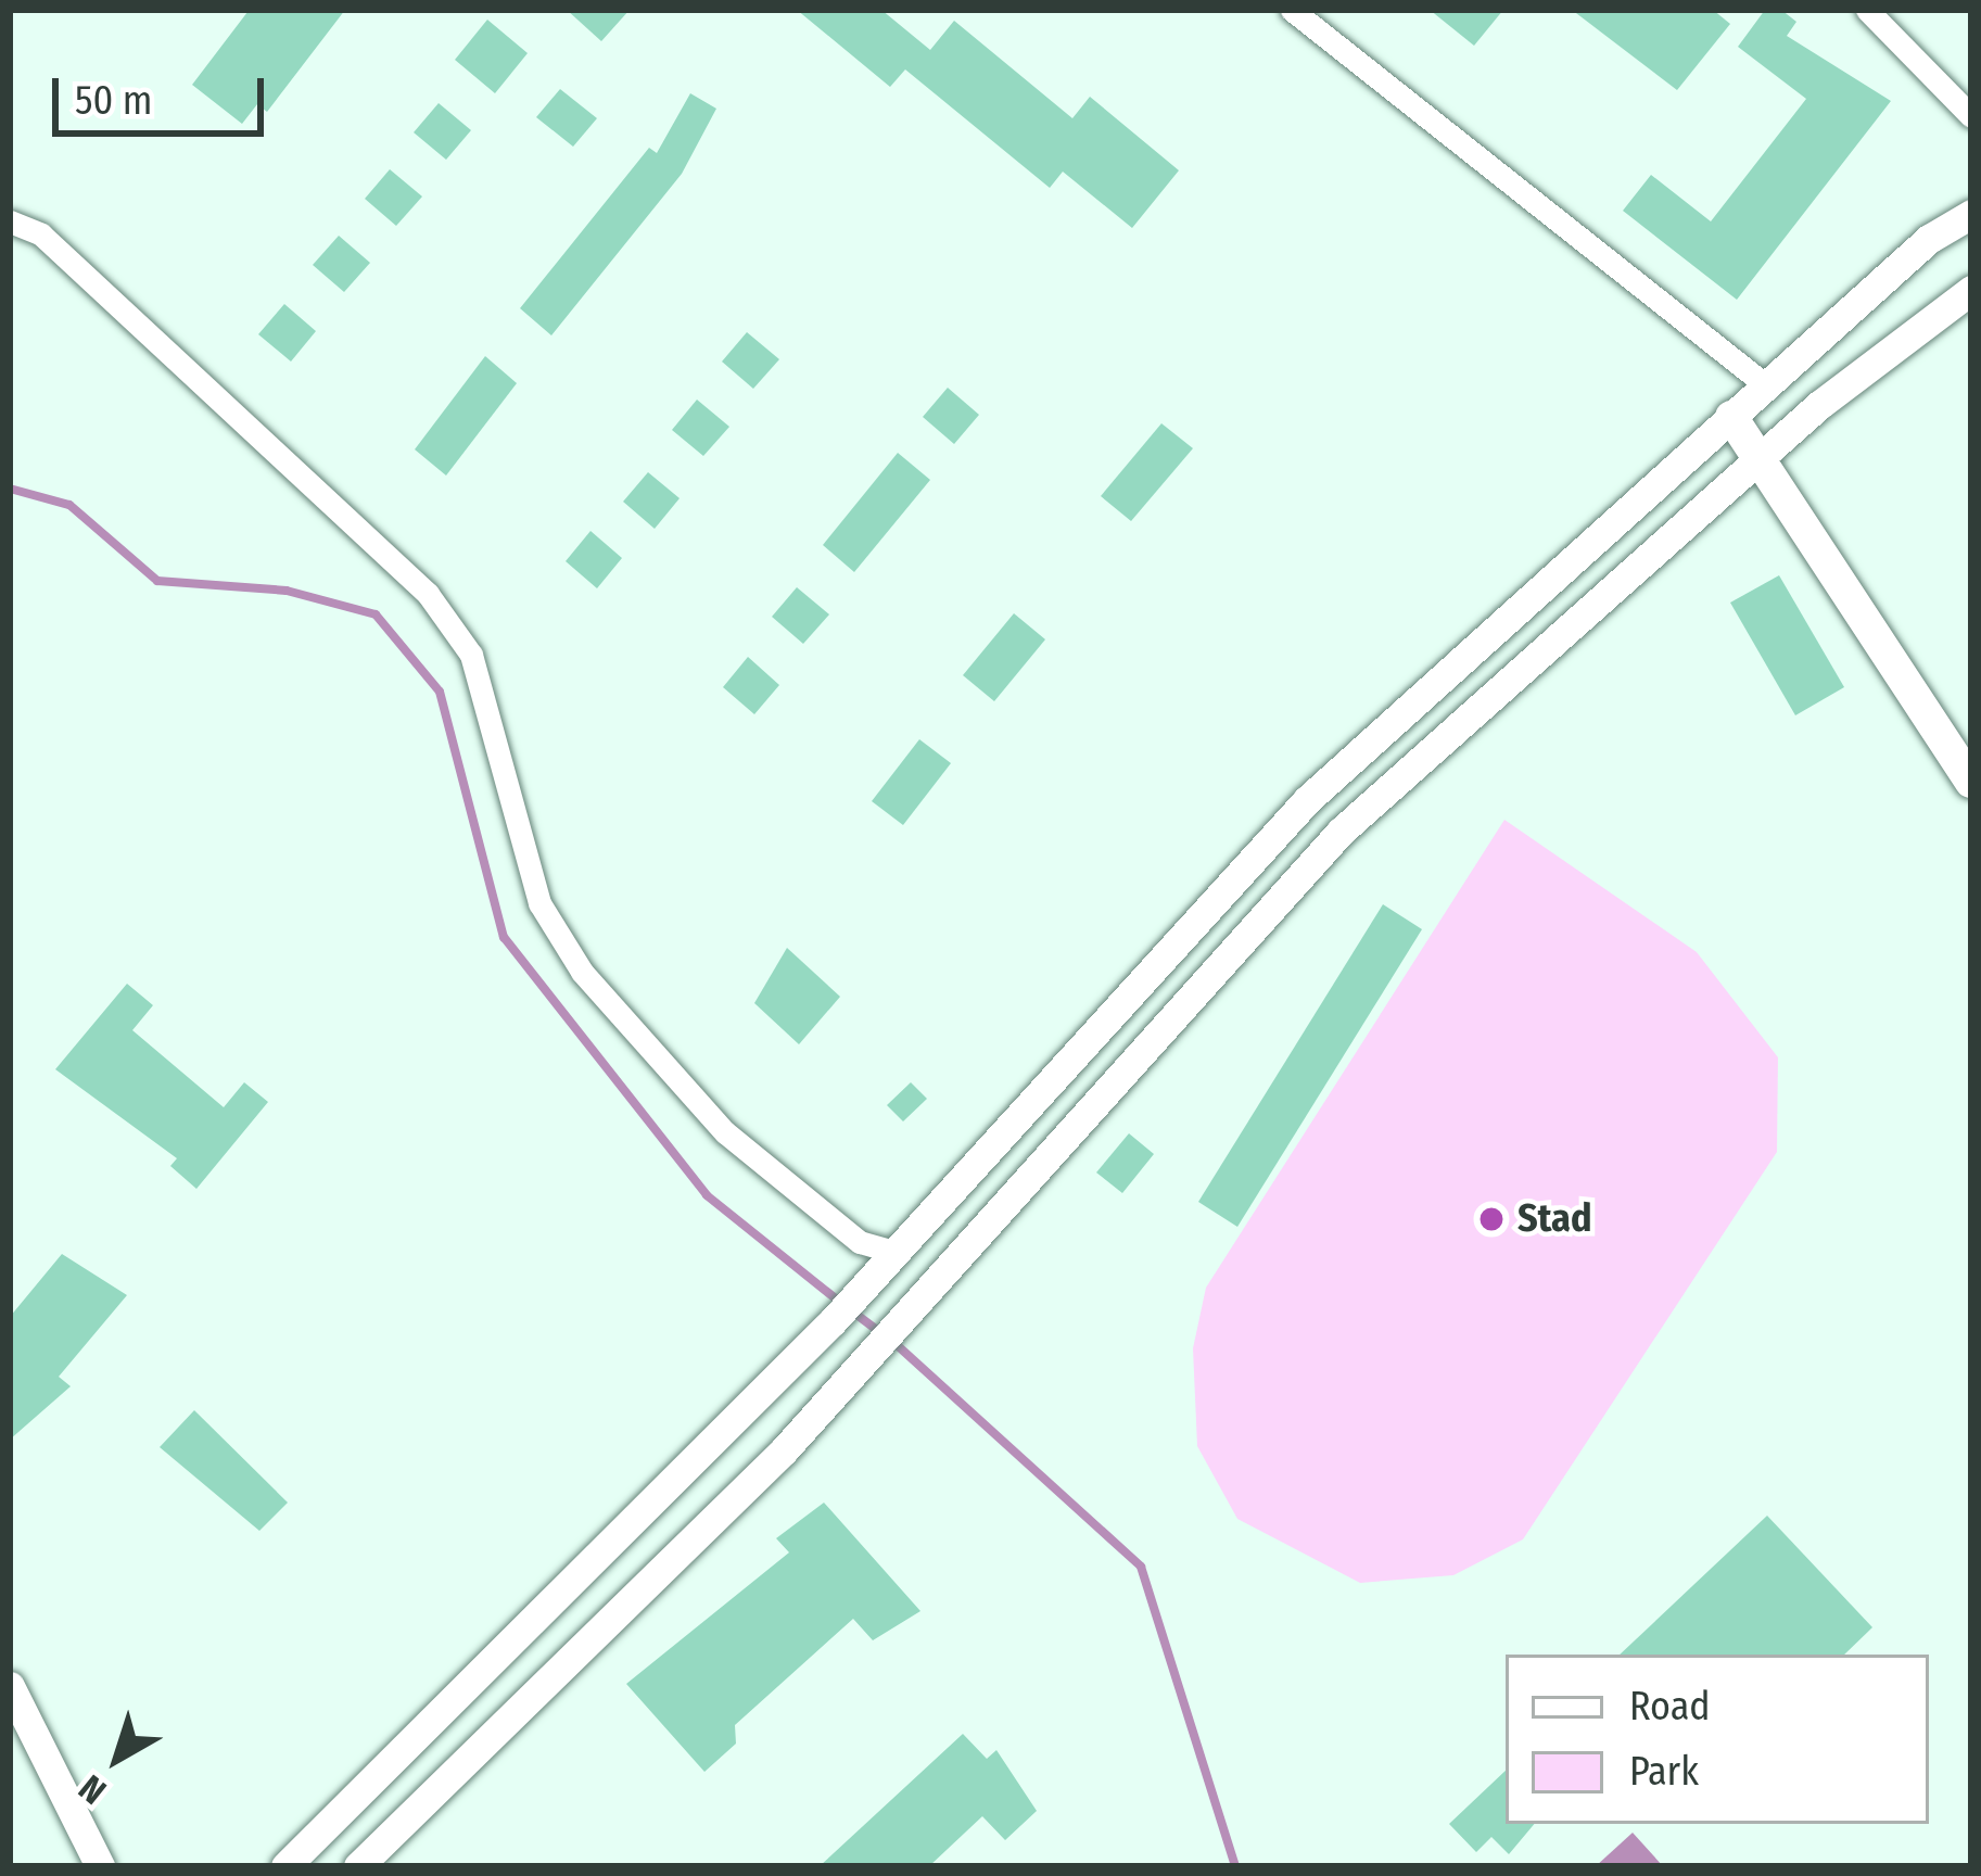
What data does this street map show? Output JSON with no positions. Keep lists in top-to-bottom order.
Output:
{
  "places": ["Stad"],
  "legend": ["Road", "Park"],
  "scale_bar": "50 m",
  "north": "bottom left"
}
